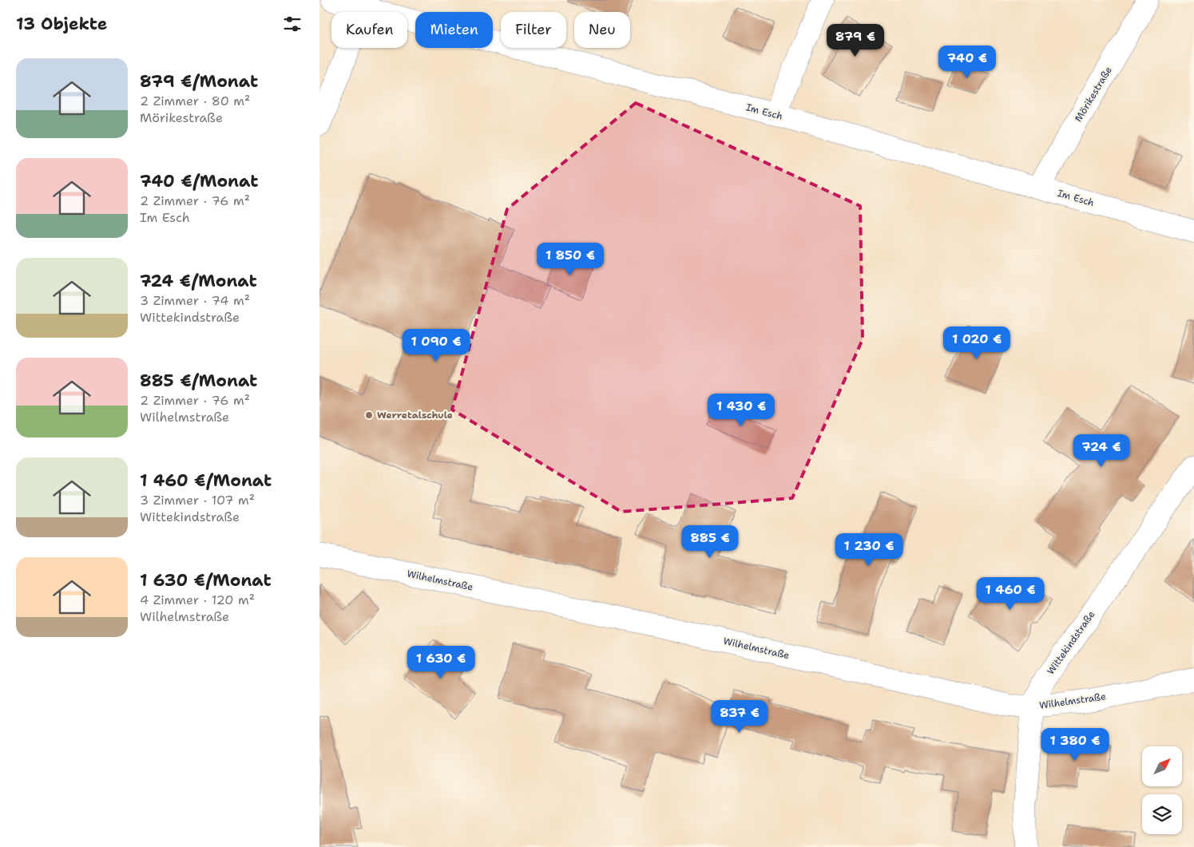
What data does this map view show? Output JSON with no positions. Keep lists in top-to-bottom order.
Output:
{
  "streets": {
    "street": [
      "Mörikestraße",
      "Im Esch",
      "Wilhelmstraße",
      "Wittekindstraße"
    ]
  },
  "crossings": [
    ["Mörikestraße", "Im Esch"],
    ["Wilhelmstraße", "Wittekindstraße"]
  ],
  "places": ["Werretalschule"],
  "north": "top right",
  "page": {
    "heading": "13 Objekte",
    "chip": [
      "Kaufen",
      "Mieten",
      "Filter",
      "Neu"
    ],
    "price": [
      "879 €",
      "740 €",
      "1 850 €",
      "1 020 €",
      "1 090 €",
      "1 430 €",
      "724 €",
      "885 €",
      "1 230 €",
      "1 460 €",
      "1 630 €",
      "837 €",
      "1 380 €"
    ],
    "list": [
      {
        "name": "879 €/Monat",
        "note": "2 Zimmer · 80 m² · Mörikestraße"
      },
      {
        "name": "740 €/Monat",
        "note": "2 Zimmer · 76 m² · Im Esch"
      },
      {
        "name": "724 €/Monat",
        "note": "3 Zimmer · 74 m² · Wittekindstraße"
      },
      {
        "name": "885 €/Monat",
        "note": "2 Zimmer · 76 m² · Wilhelmstraße"
      },
      {
        "name": "1 460 €/Monat",
        "note": "3 Zimmer · 107 m² · Wittekindstraße"
      },
      {
        "name": "1 630 €/Monat",
        "note": "4 Zimmer · 120 m² · Wilhelmstraße"
      }
    ]
  }
}
